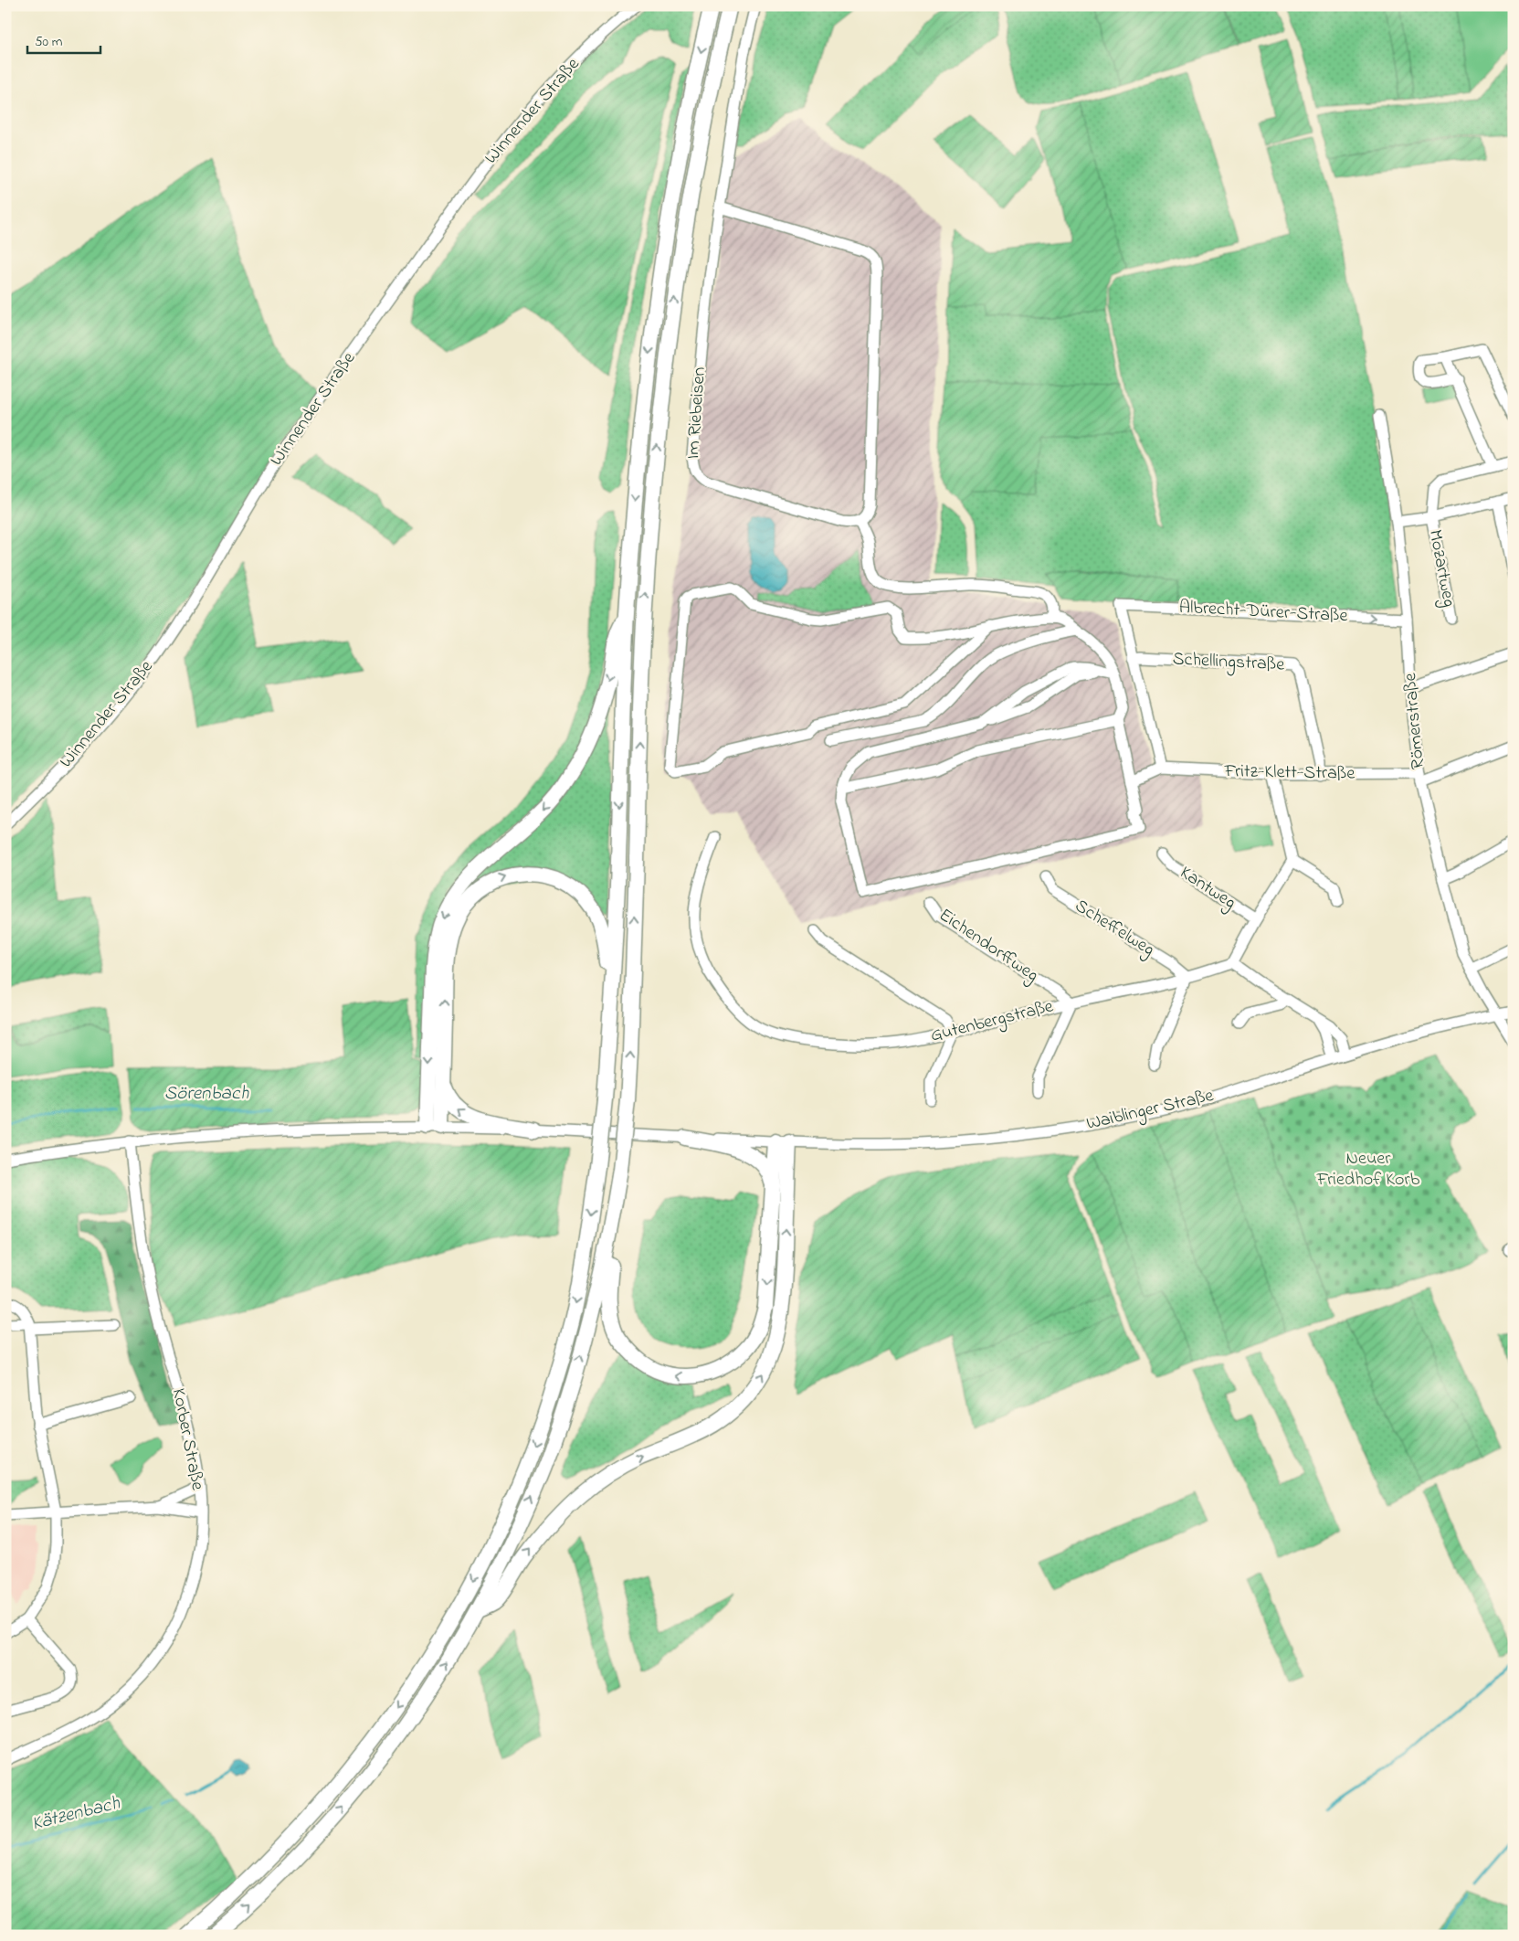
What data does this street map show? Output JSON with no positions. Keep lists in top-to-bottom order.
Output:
{
  "streets": {
    "street": [
      "Winnender Straße",
      "Im Riebeisen",
      "Mozartweg",
      "Albrecht-Dürer-Straße",
      "Schellingstraße",
      "Römerstraße",
      "Fritz-Klett-Straße",
      "Kantweg",
      "Scheffelweg",
      "Eichendorffweg",
      "Gutenbergstraße",
      "Waiblinger Straße",
      "Korber Straße"
    ]
  },
  "crossings": [
    ["Albrecht-Dürer-Straße", "Schellingstraße"],
    ["Albrecht-Dürer-Straße", "Römerstraße"],
    ["Schellingstraße", "Fritz-Klett-Straße"],
    ["Römerstraße", "Fritz-Klett-Straße"],
    ["Römerstraße", "Waiblinger Straße"],
    ["Scheffelweg", "Gutenbergstraße"],
    ["Eichendorffweg", "Gutenbergstraße"],
    ["Waiblinger Straße", "Korber Straße"]
  ],
  "water": ["Sörenbach", "Kätzenbach"],
  "parks": ["Neuer Friedhof Korb"],
  "scale_bar": "50 m"
}
